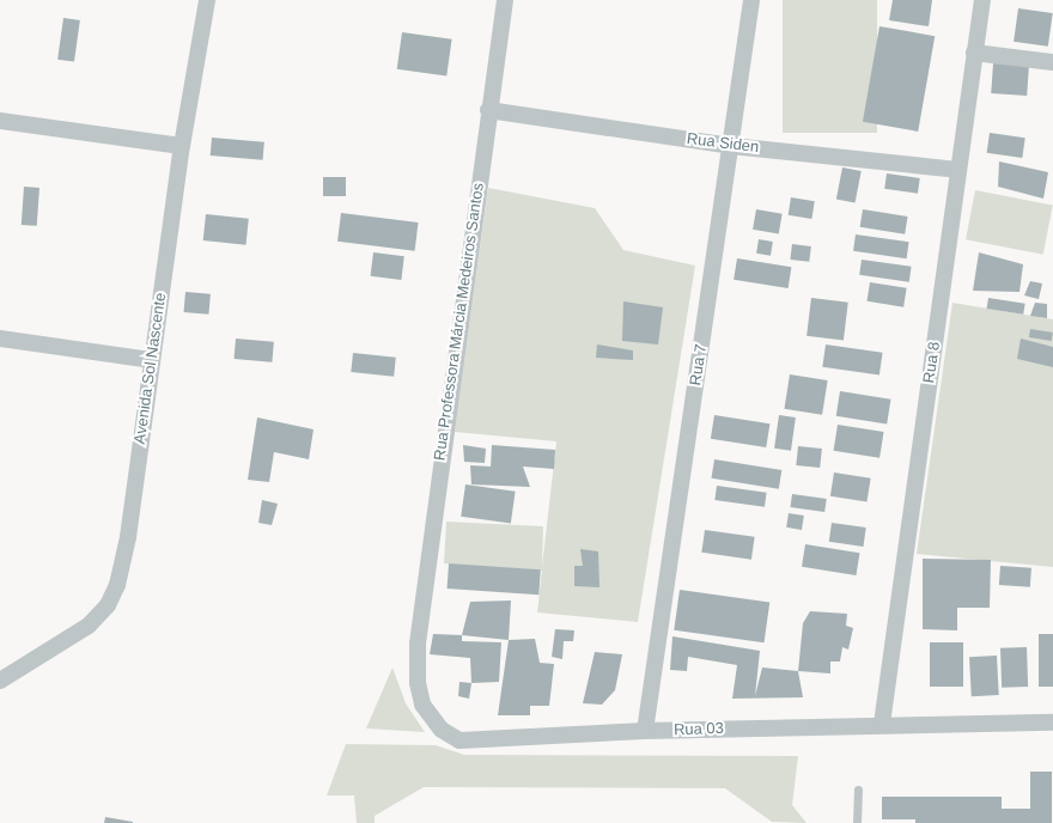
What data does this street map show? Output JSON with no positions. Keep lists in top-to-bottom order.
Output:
{
  "streets": {
    "street": [
      "Rua Siden",
      "Rua Professora Márcia Medeiros Santos",
      "Rua 8",
      "Rua 7",
      "Avenida Sol Nascente",
      "Rua 03"
    ]
  },
  "crossings": [
    ["Rua Siden", "Rua Professora Márcia Medeiros Santos"],
    ["Rua Siden", "Rua 8"],
    ["Rua Siden", "Rua 7"],
    ["Rua Professora Márcia Medeiros Santos", "Rua 03"],
    ["Rua 8", "Rua 03"],
    ["Rua 7", "Rua 03"]
  ]
}
